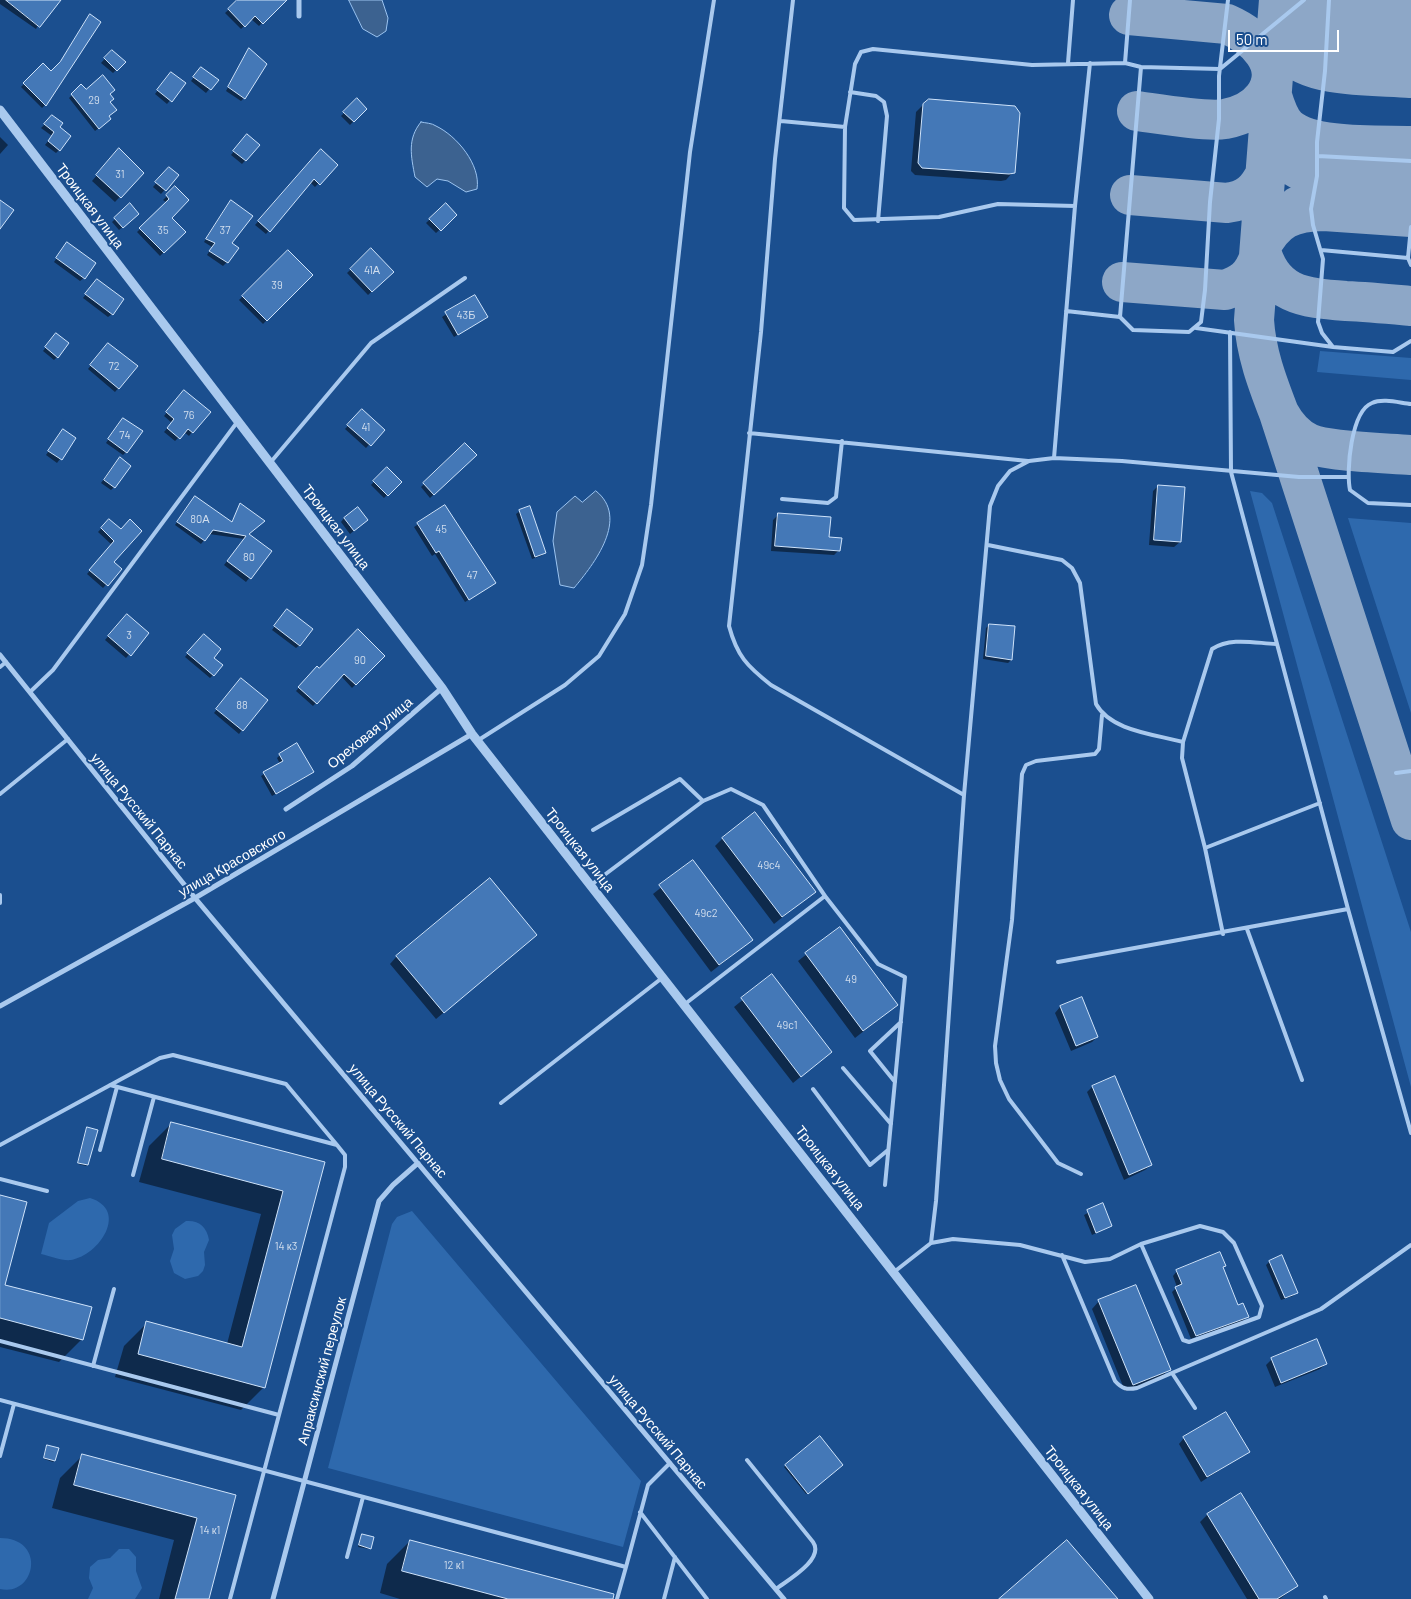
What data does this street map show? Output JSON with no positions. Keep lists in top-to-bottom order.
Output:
{
  "streets": {
    "street": [
      "Троицкая улица",
      "Ореховая улица",
      "улица Русский Парнас",
      "улица Красовского",
      "Апраксинский переулок"
    ]
  },
  "crossings": [
    ["Троицкая улица", "Ореховая улица"],
    ["Троицкая улица", "улица Красовского"],
    ["улица Русский Парнас", "улица Красовского"],
    ["улица Русский Парнас", "Апраксинский переулок"]
  ],
  "house_numbers": [
    "29",
    "31",
    "35",
    "37",
    "41А",
    "39",
    "43Б",
    "72",
    "76",
    "41",
    "74",
    "80А",
    "45",
    "80",
    "47",
    "3",
    "90",
    "88",
    "49с4",
    "49с2",
    "49",
    "49с1",
    "14 к3",
    "14 к1",
    "12 к1"
  ],
  "scale_bar": "50 m"
}
